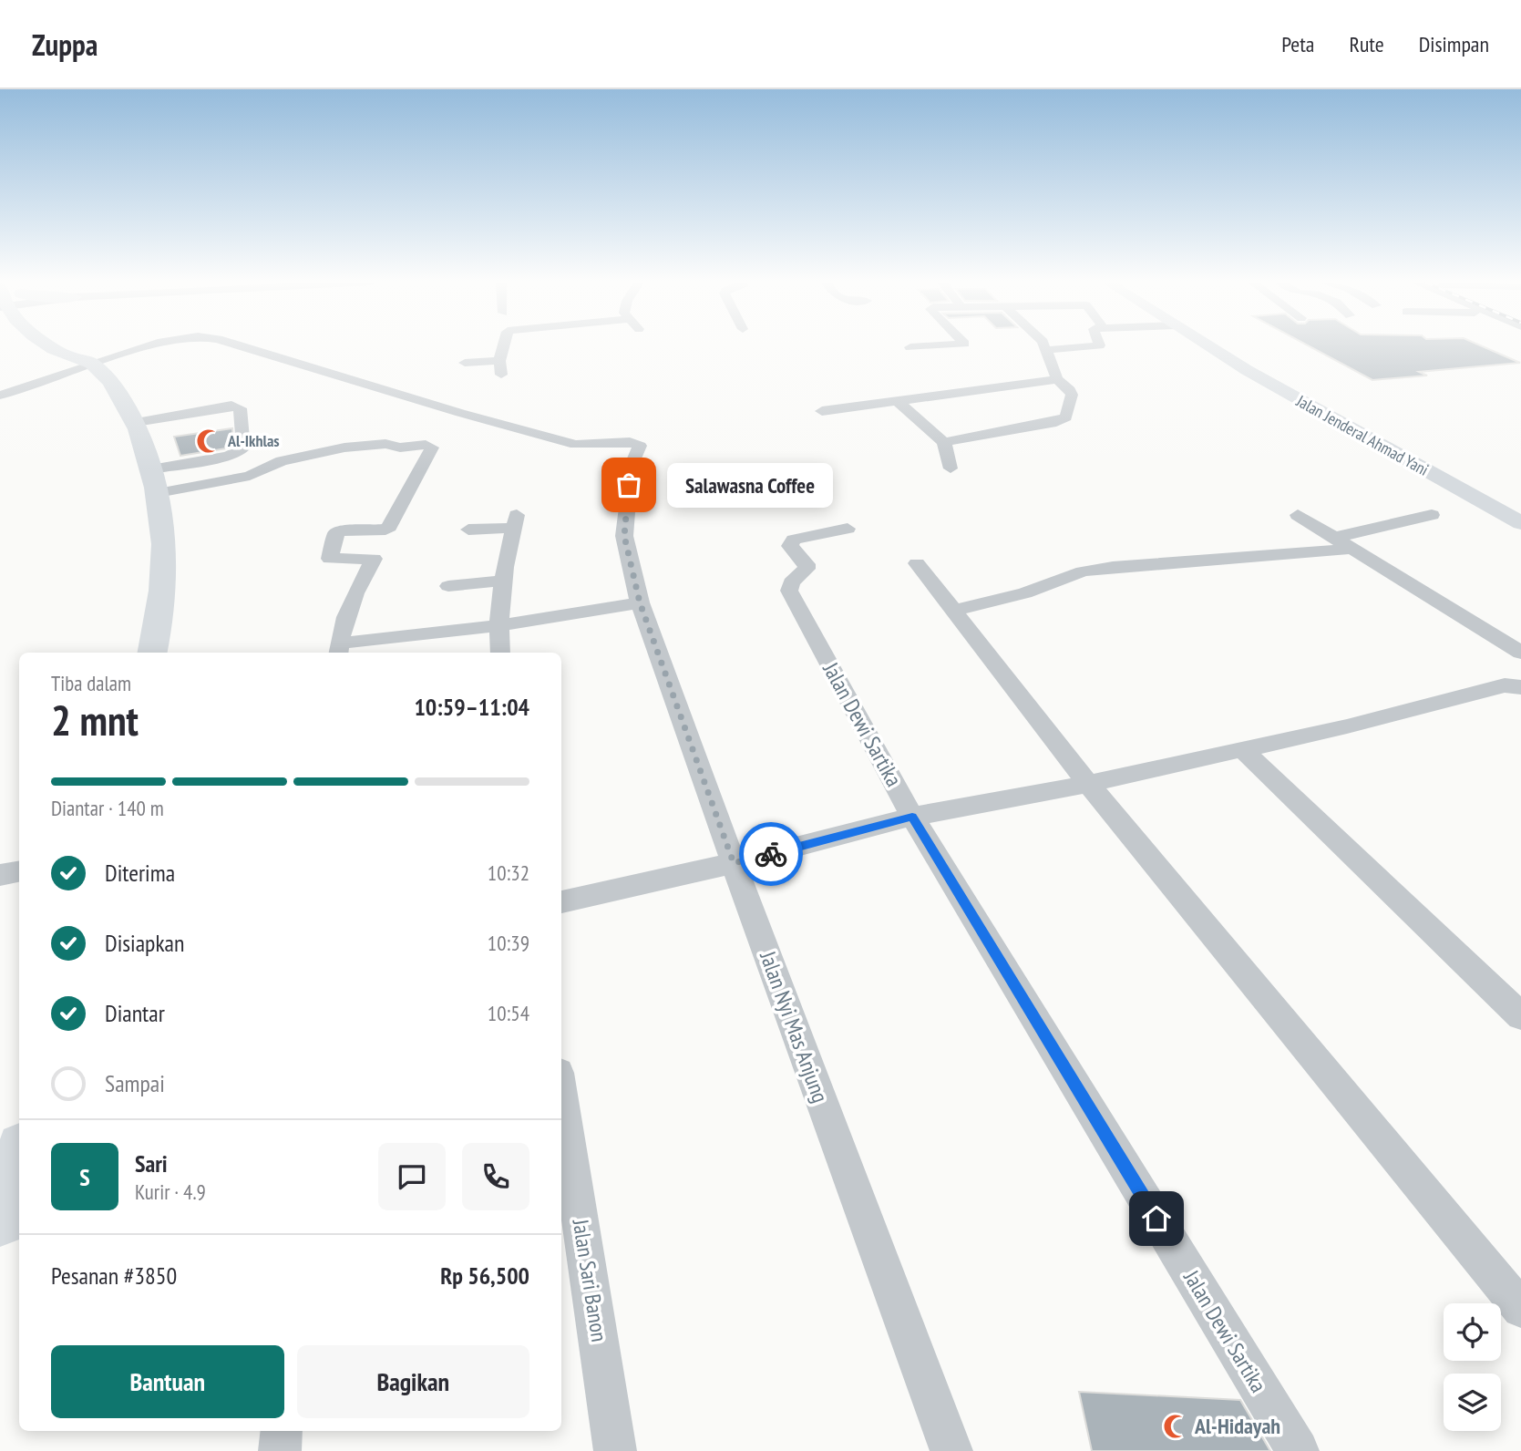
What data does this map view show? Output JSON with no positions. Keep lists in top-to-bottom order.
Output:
{
  "streets": {
    "main road": ["Jalan Jenderal Ahmad Yani"],
    "street": ["Jalan Dewi Sartika", "Jalan Nyi Mas Anjung", "Jalan Sari Banon"]
  },
  "places": {
    "mosque": ["Al-Ikhlas", "Al-Hidayah"],
    "other": ["Salawasna Coffee"]
  },
  "page": {
    "header": "Zuppa",
    "nav": ["Peta", "Rute", "Disimpan"],
    "bubble": "Salawasna Coffee",
    "heading": ["2 mnt", "Tiba dalam", "10:59–11:04"],
    "panel": [
      "Sari",
      "Kurir · 4.9",
      "Pesanan #3850",
      "Rp 56,500"
    ],
    "bar": "Diantar · 140 m",
    "list": [
      ["Diterima", "10:32"],
      ["Disiapkan", "10:39"],
      ["Diantar", "10:54"],
      "Sampai"
    ],
    "round": "S",
    "buttons": ["Bantuan", "Bagikan"]
  }
}
